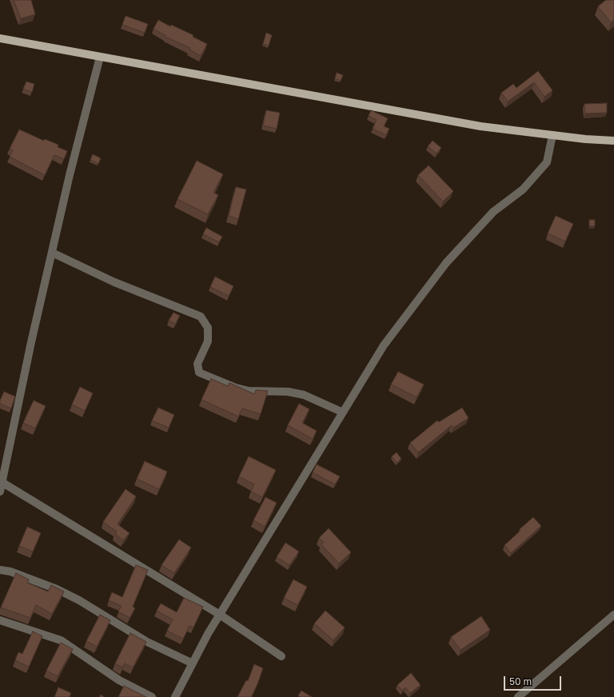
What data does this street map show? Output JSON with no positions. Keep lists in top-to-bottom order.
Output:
{
  "scale_bar": "50 m"
}
